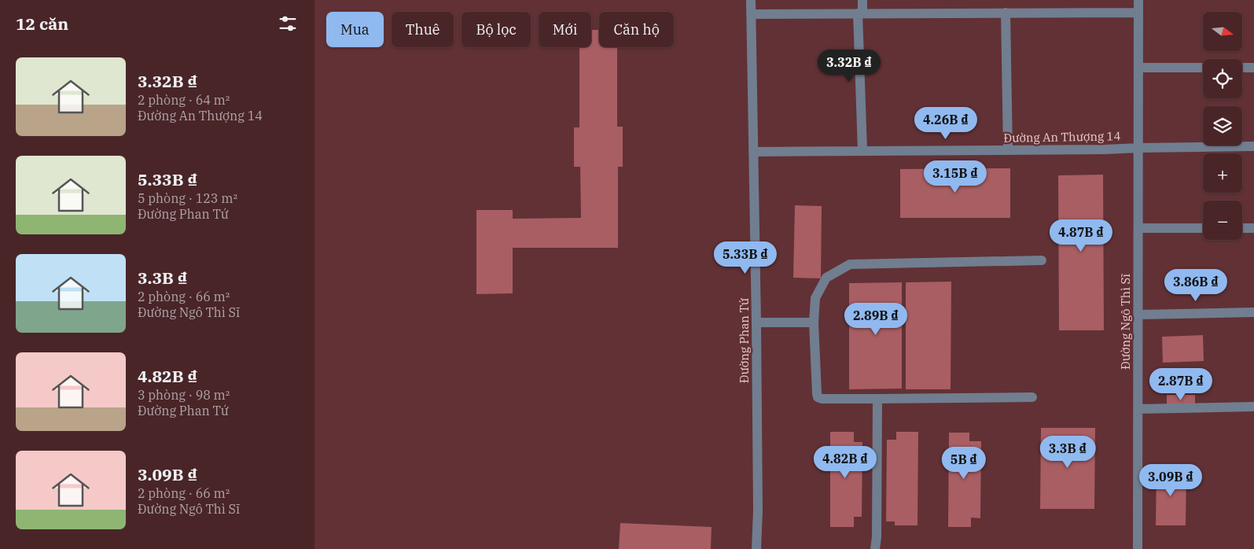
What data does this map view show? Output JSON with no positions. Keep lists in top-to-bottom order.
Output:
{
  "streets": {
    "street": ["Đường An Thượng 14", "Đường Ngô Thì Sĩ", "Đường Phan Tứ"]
  },
  "crossings": [
    ["Đường An Thượng 14", "Đường Ngô Thì Sĩ"],
    ["Đường An Thượng 14", "Đường Phan Tứ"]
  ],
  "north": "right",
  "page": {
    "heading": "12 căn",
    "map_buttons": ["+", "−"],
    "chip": [
      "Mua",
      "Thuê",
      "Bộ lọc",
      "Mới",
      "Căn hộ"
    ],
    "list": [
      {
        "name": "3.32B ₫",
        "note": "2 phòng · 64 m² · Đường An Thượng 14"
      },
      {
        "name": "5.33B ₫",
        "note": "5 phòng · 123 m² · Đường Phan Tứ"
      },
      {
        "name": "3.3B ₫",
        "note": "2 phòng · 66 m² · Đường Ngô Thì Sĩ"
      },
      {
        "name": "4.82B ₫",
        "note": "3 phòng · 98 m² · Đường Phan Tứ"
      },
      {
        "name": "3.09B ₫",
        "note": "2 phòng · 66 m² · Đường Ngô Thì Sĩ"
      }
    ],
    "price": [
      "3.32B ₫",
      "4.26B ₫",
      "3.15B ₫",
      "4.87B ₫",
      "5.33B ₫",
      "3.86B ₫",
      "2.89B ₫",
      "2.87B ₫",
      "3.3B ₫",
      "4.82B ₫",
      "5B ₫",
      "3.09B ₫"
    ]
  }
}
